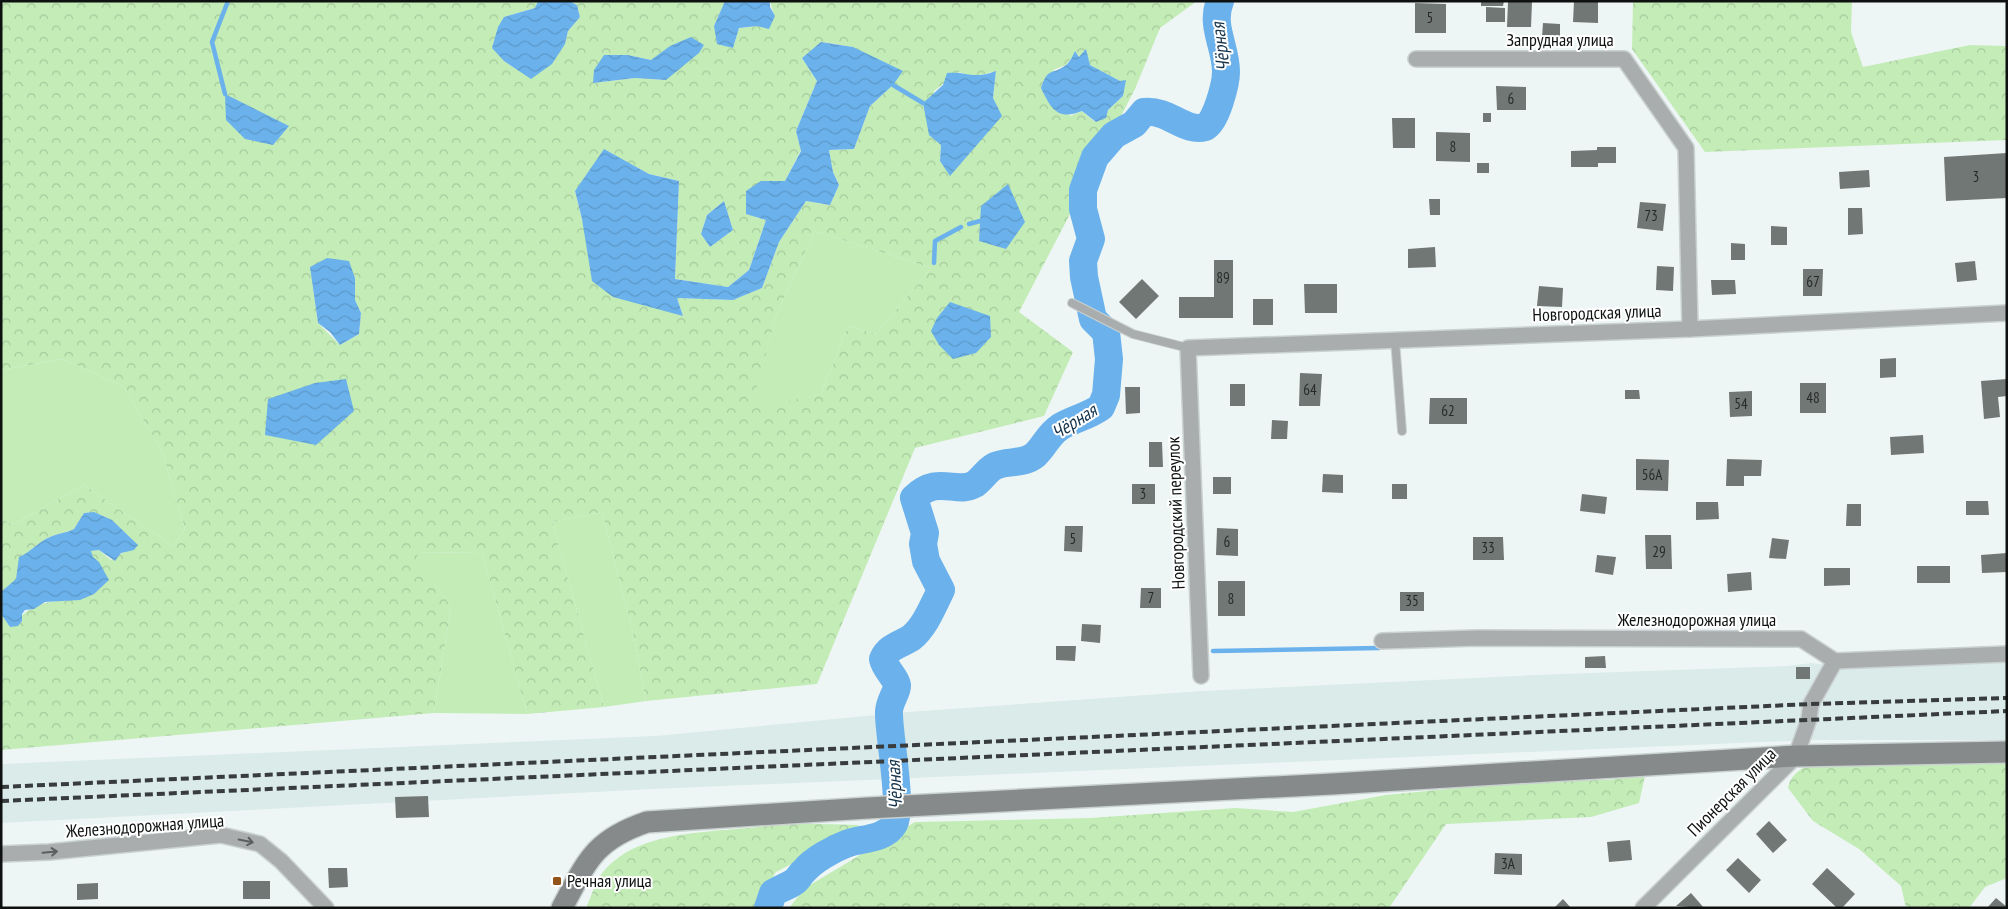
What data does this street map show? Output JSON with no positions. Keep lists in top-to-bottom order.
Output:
{
  "streets": {
    "street": [
      "Запрудная улица",
      "Новгородская улица",
      "Новгородский переулок",
      "Железнодорожная улица",
      "Пионерская улица"
    ]
  },
  "crossings": [
    ["Запрудная улица", "Новгородская улица"],
    ["Новгородская улица", "Новгородский переулок"],
    ["Железнодорожная улица", "Пионерская улица"]
  ],
  "one_way": ["Железнодорожная улица"],
  "water": ["Чёрная"],
  "places": {
    "transit": ["Речная улица"]
  },
  "house_numbers": [
    "5",
    "6",
    "8",
    "3",
    "73",
    "89",
    "67",
    "64",
    "48",
    "54",
    "62",
    "56А",
    "3",
    "5",
    "6",
    "33",
    "29",
    "7",
    "8",
    "35",
    "3А"
  ]
}
